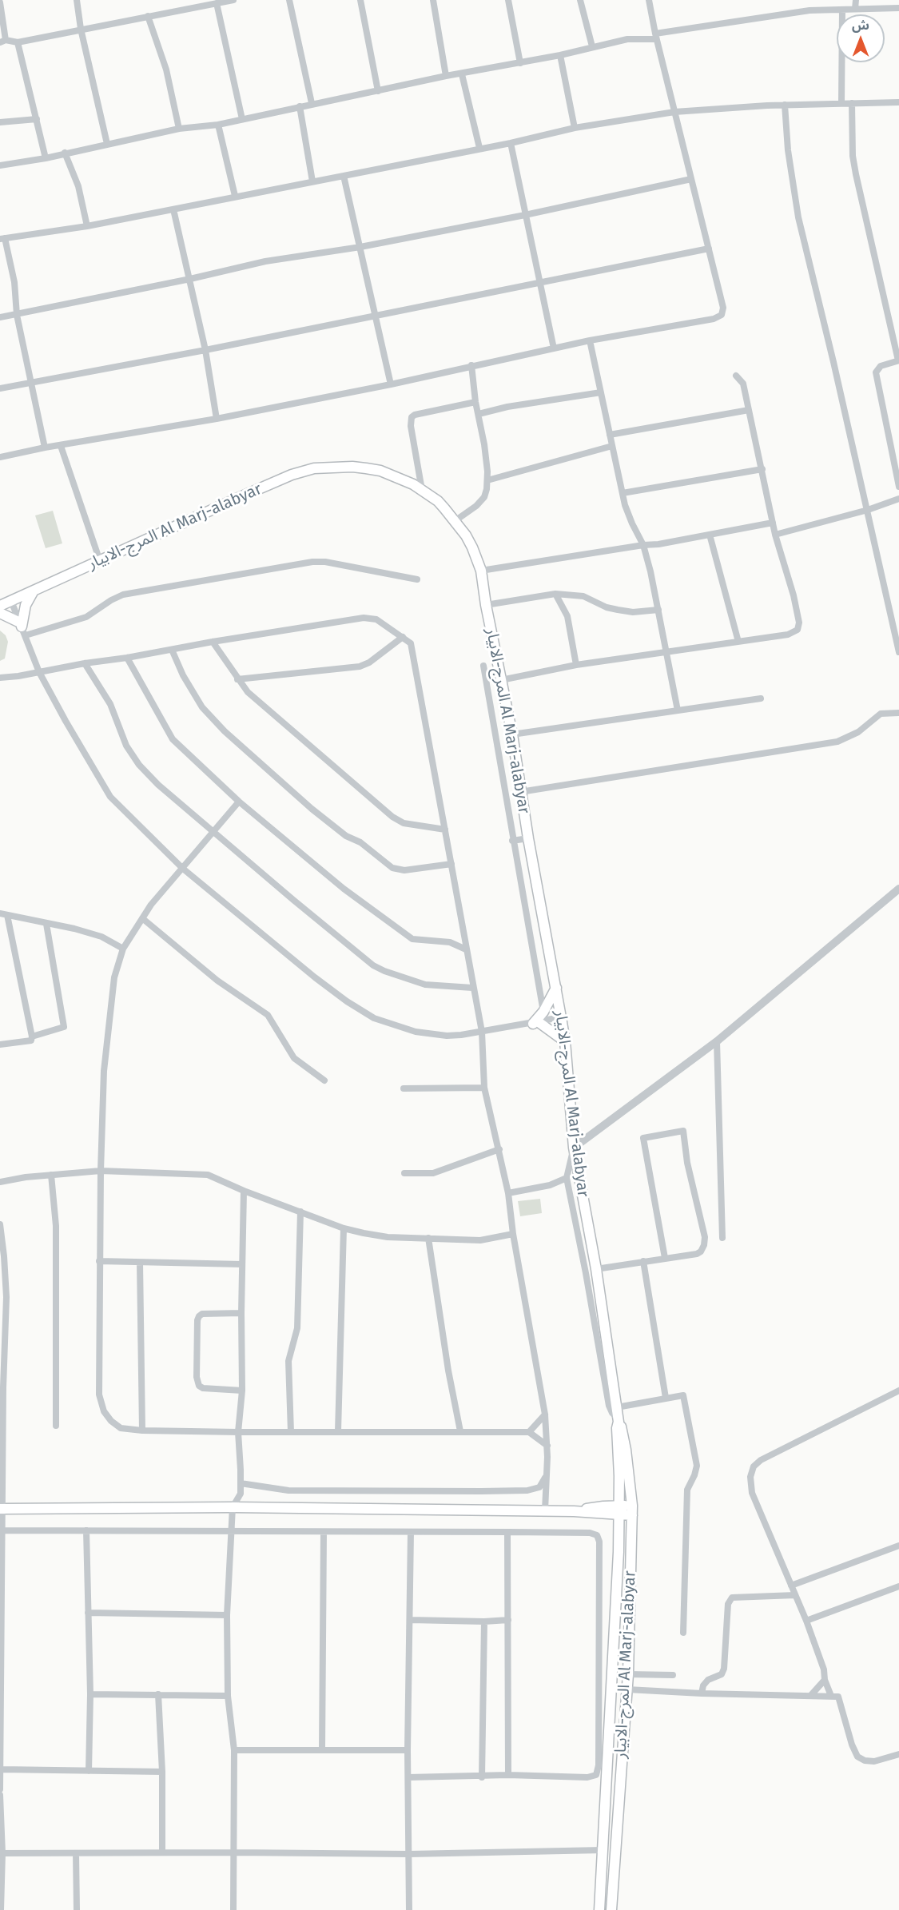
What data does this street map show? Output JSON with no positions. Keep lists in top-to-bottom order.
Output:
{
  "streets": {
    "main road": ["المرج-الابيار Al Marj-alabyar"]
  },
  "north": "top"
}
